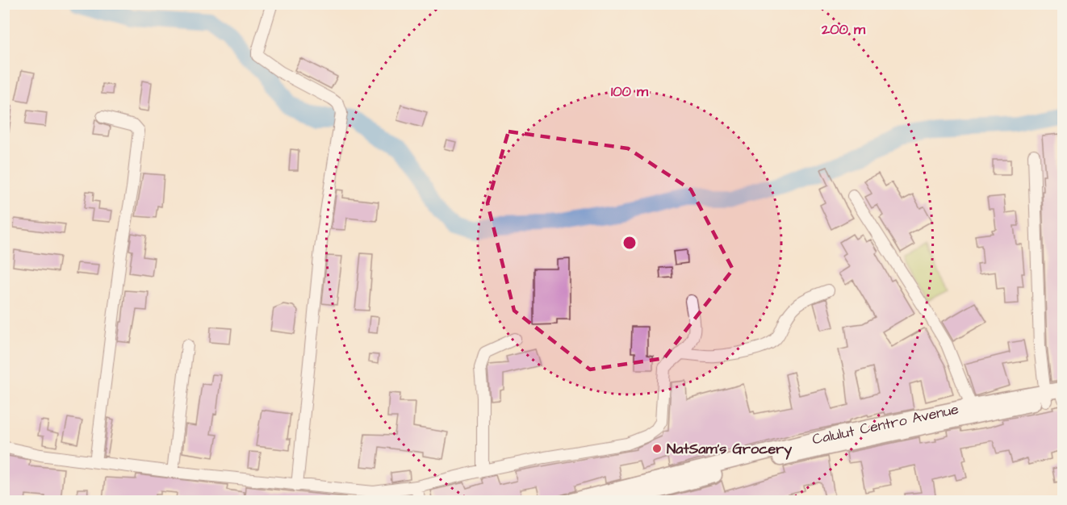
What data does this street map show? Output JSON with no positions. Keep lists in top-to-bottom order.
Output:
{
  "streets": {
    "main road": ["Calulut Centro Avenue"]
  },
  "places": ["NatSam's Grocery"],
  "rings": ["200 m", "100 m"]
}
